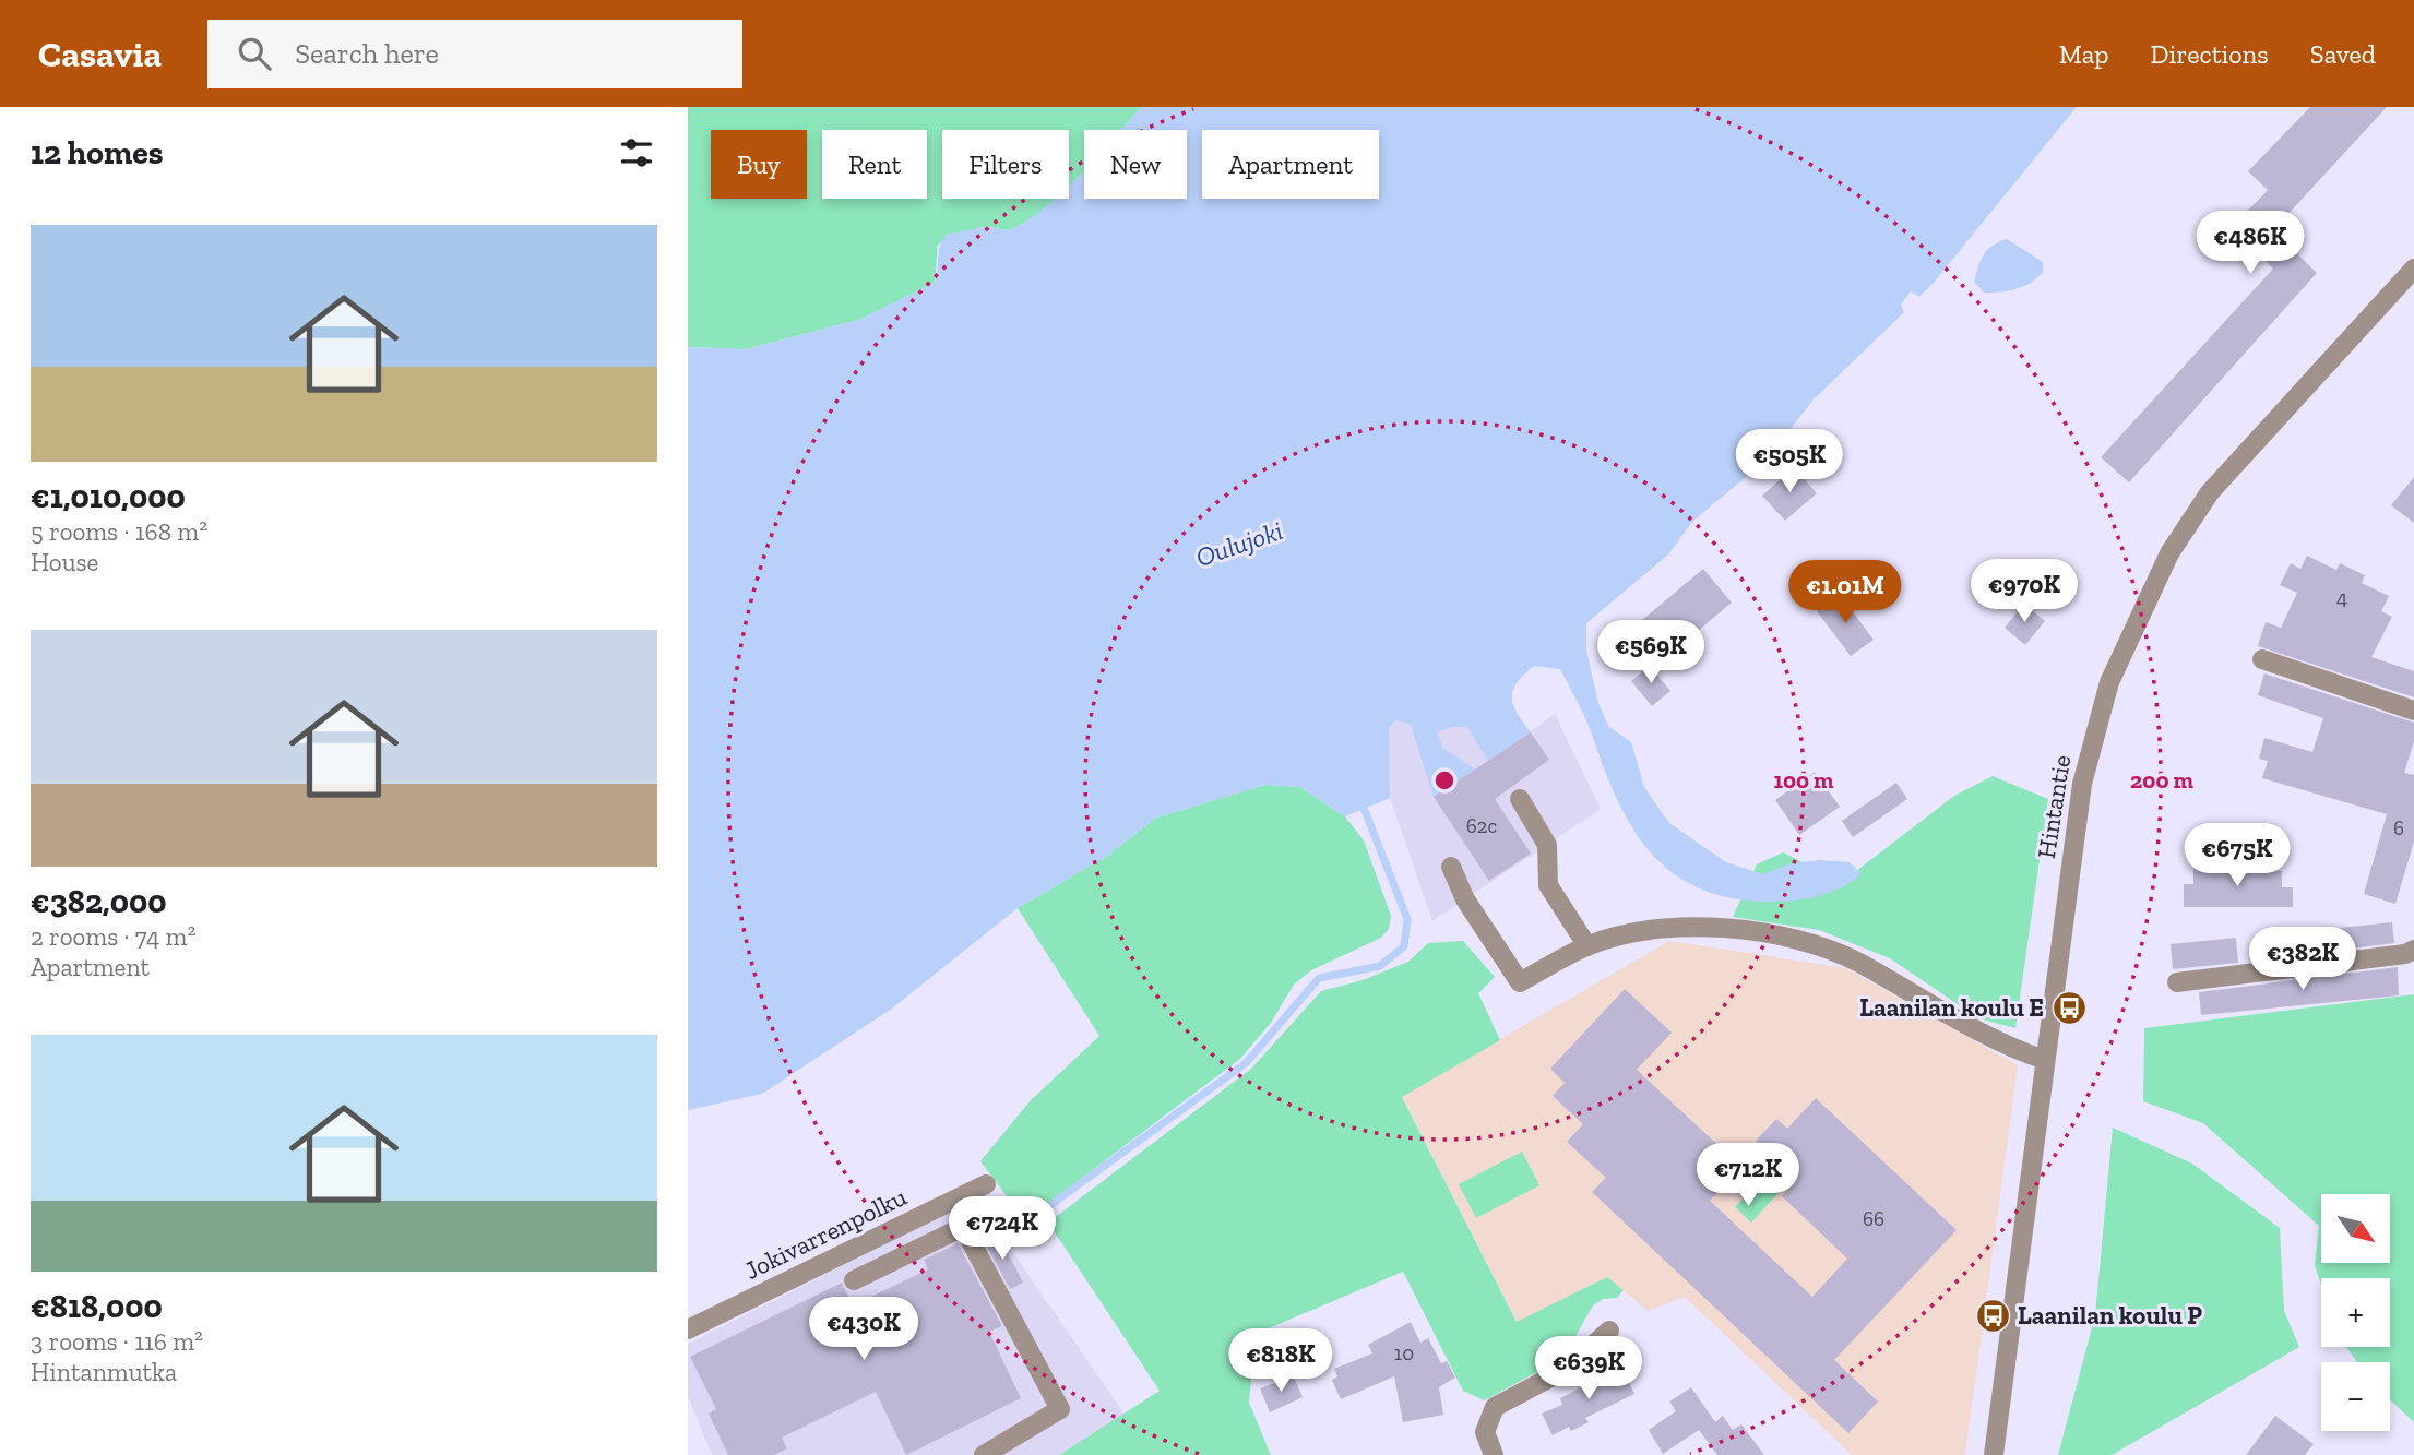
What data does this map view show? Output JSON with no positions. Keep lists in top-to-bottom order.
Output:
{
  "streets": {
    "street": ["Hintantie", "Jokivarrenpolku"]
  },
  "water": ["Oulujoki"],
  "places": {
    "bus stop": ["Laanilan koulu E", "Laanilan koulu P"]
  },
  "house_numbers": [
    "4",
    "62c",
    "6",
    "66",
    "10"
  ],
  "north": "bottom right",
  "page": {
    "header": "Casavia",
    "search": "Search here",
    "nav": ["Map", "Directions", "Saved"],
    "heading": "12 homes",
    "chip": [
      "Buy",
      "Rent",
      "Filters",
      "New",
      "Apartment"
    ],
    "list": [
      {
        "name": "€1,010,000",
        "note": "5 rooms · 168 m² · House"
      },
      {
        "name": "€382,000",
        "note": "2 rooms · 74 m² · Apartment"
      },
      {
        "name": "€818,000",
        "note": "3 rooms · 116 m² · Hintanmutka"
      }
    ],
    "price": [
      "€486K",
      "€505K",
      "€970K",
      "€1.01M",
      "€569K",
      "€675K",
      "€382K",
      "€712K",
      "€724K",
      "€430K",
      "€818K",
      "€639K"
    ],
    "map_buttons": ["+", "−"]
  },
  "rings": ["100 m", "200 m"]
}
